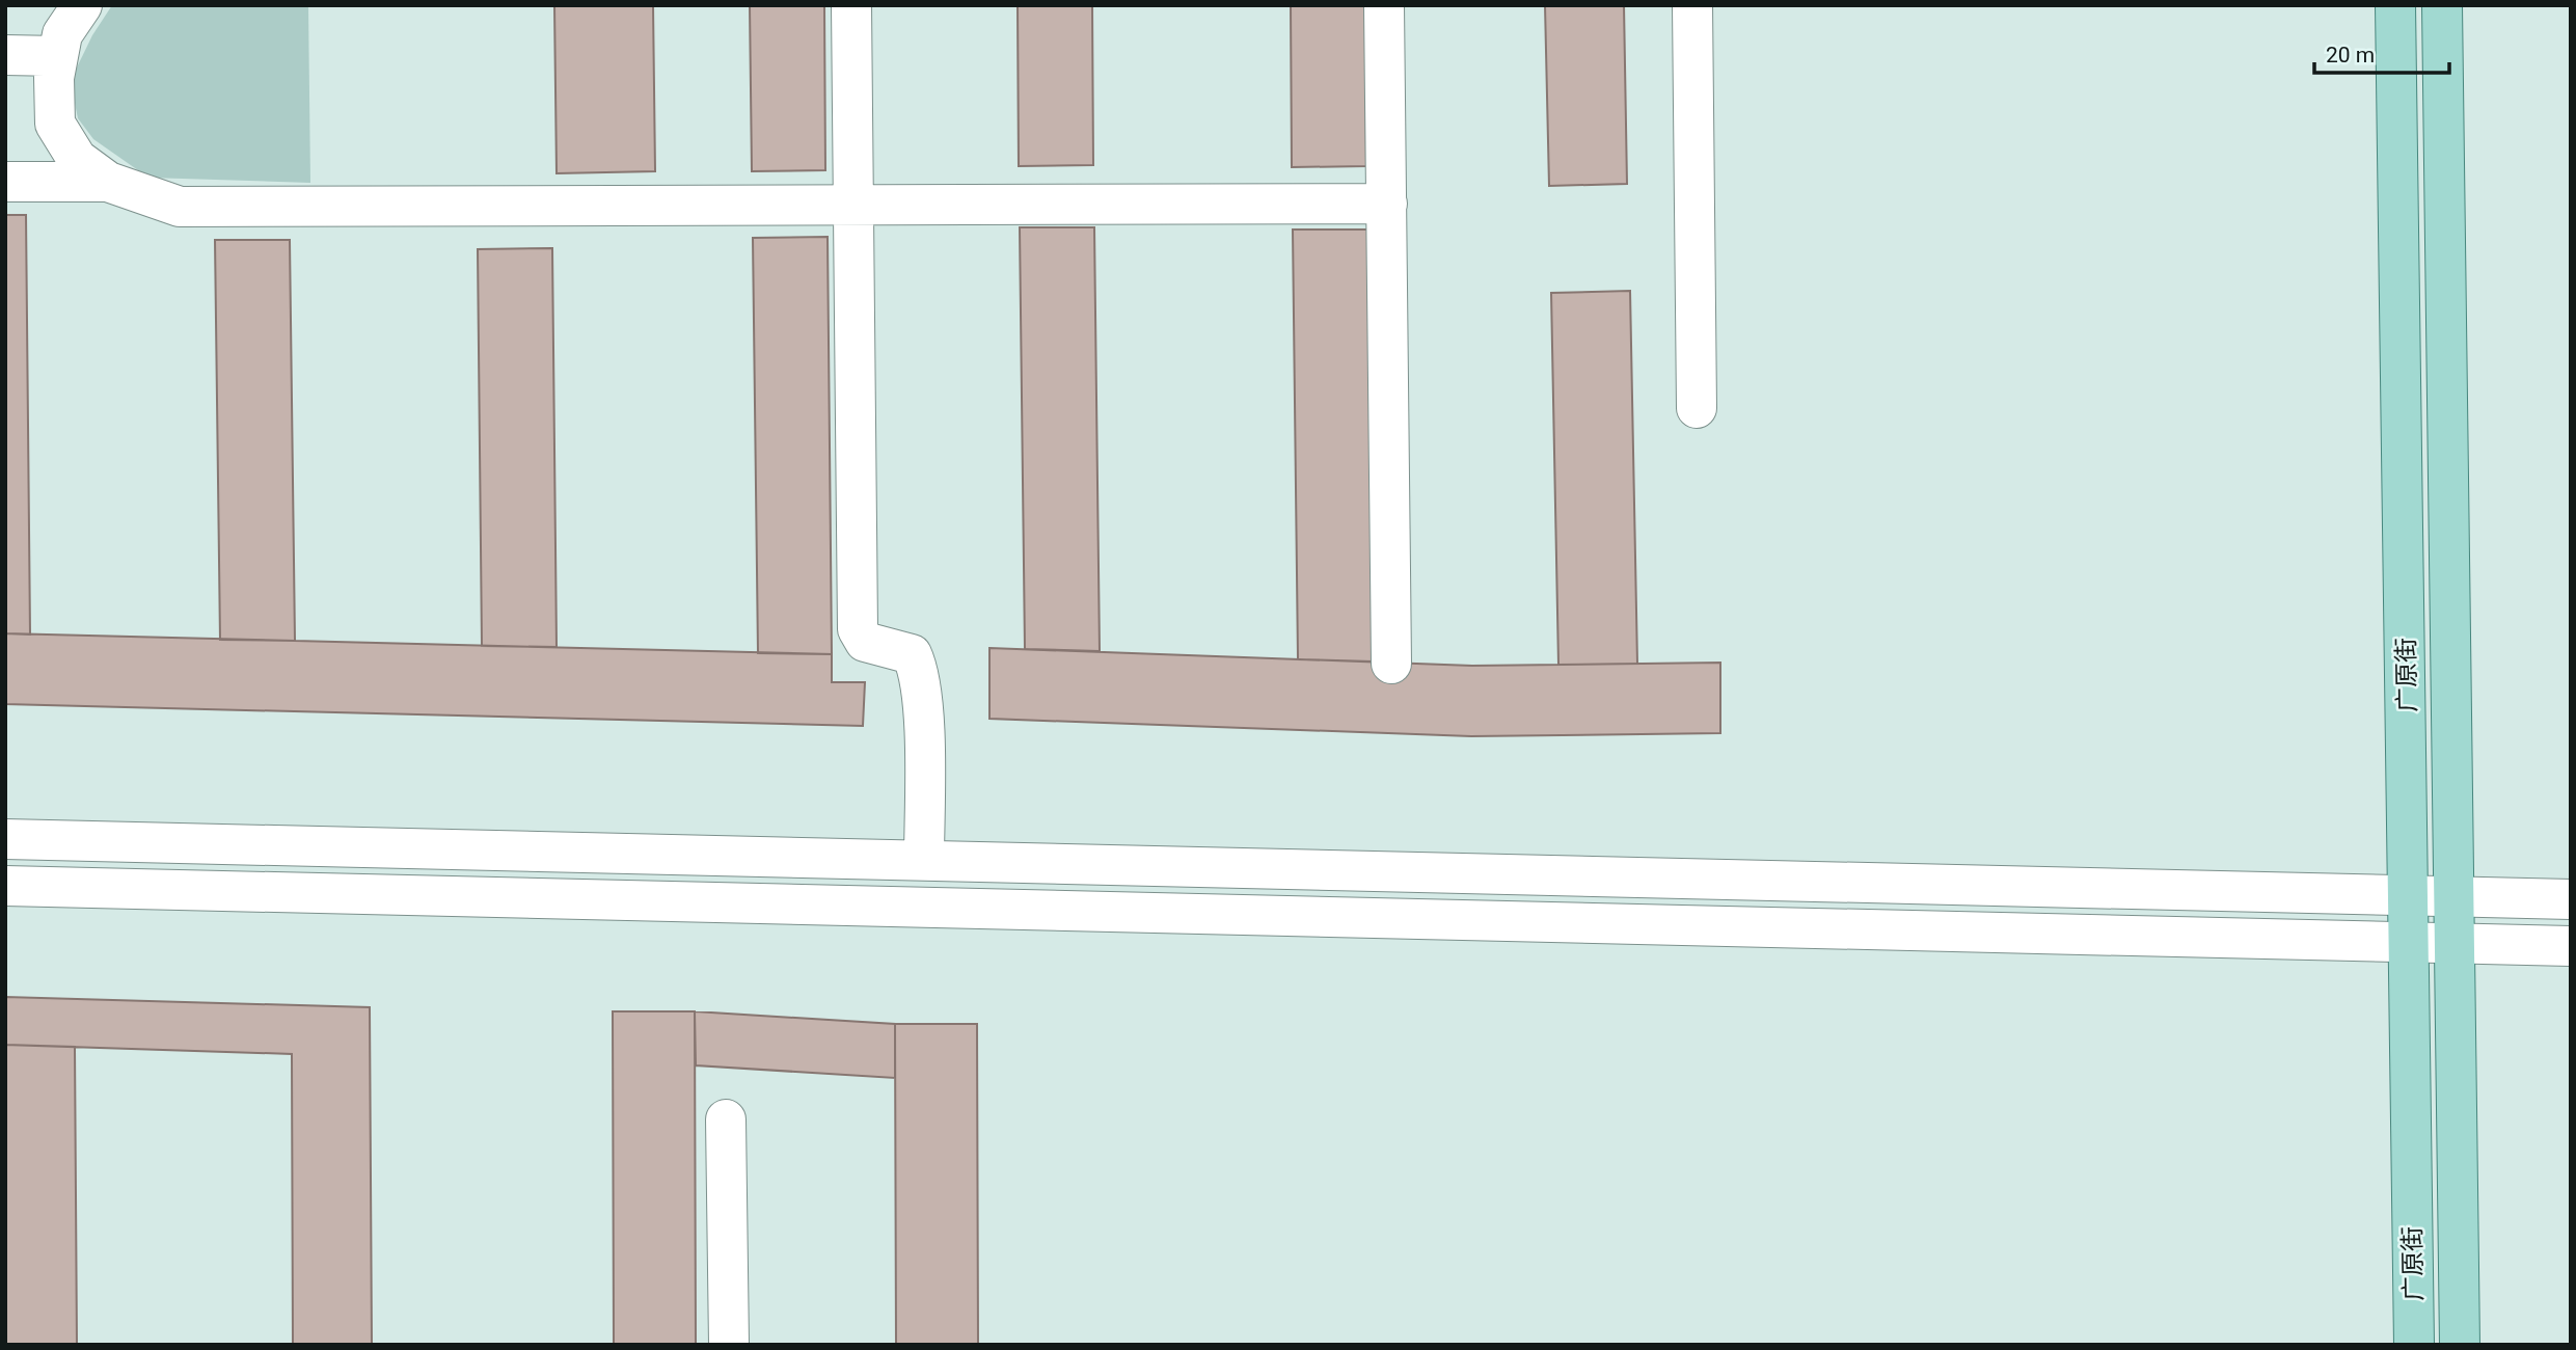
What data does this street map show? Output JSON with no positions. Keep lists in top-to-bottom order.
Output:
{
  "streets": {
    "main road": ["广原街"]
  },
  "scale_bar": "20 m"
}
